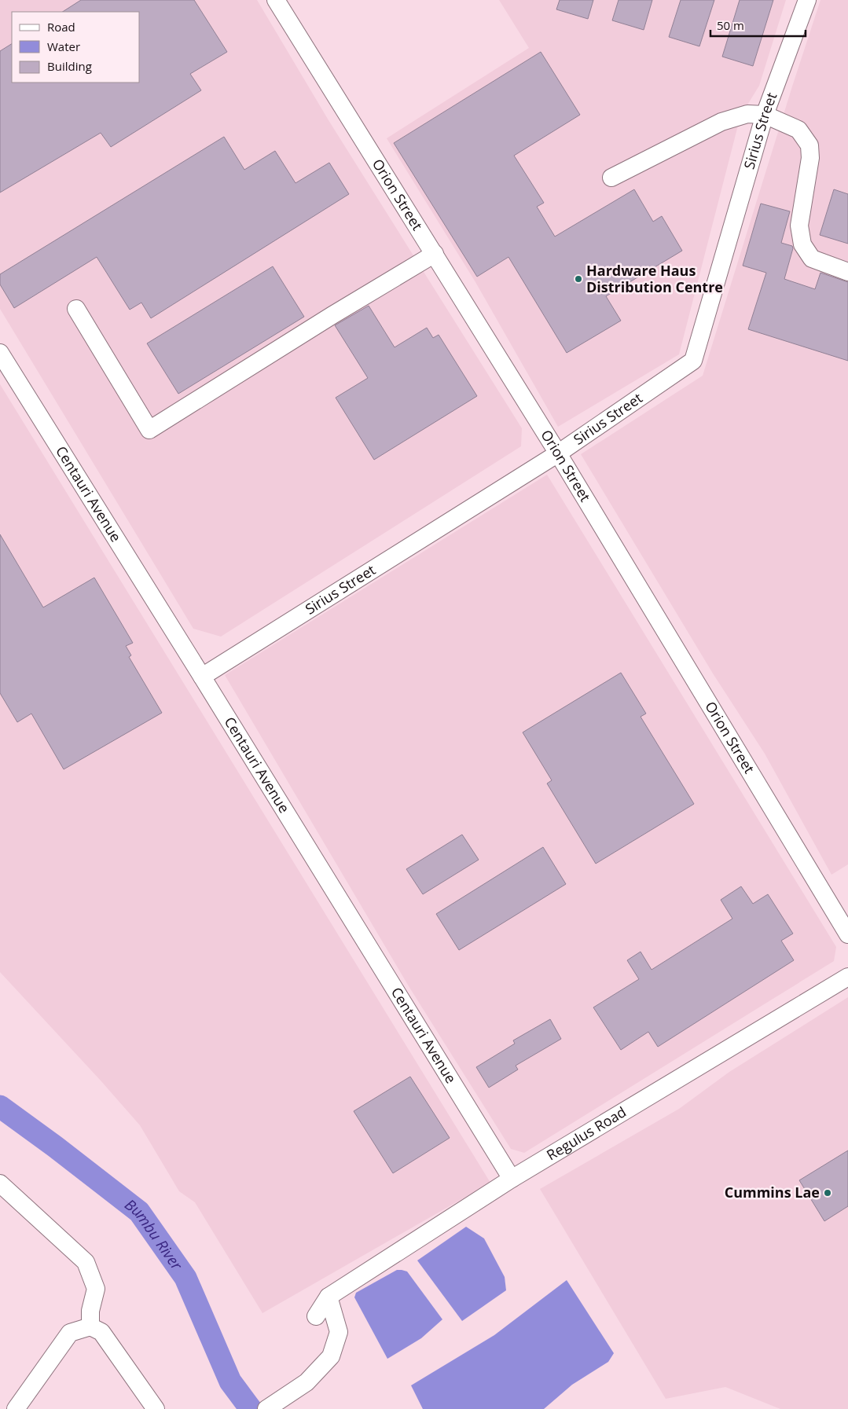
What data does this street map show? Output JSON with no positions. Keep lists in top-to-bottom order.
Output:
{
  "streets": {
    "street": [
      "Sirius Street",
      "Orion Street",
      "Centauri Avenue",
      "Regulus Road"
    ]
  },
  "crossings": [
    ["Sirius Street", "Orion Street"],
    ["Sirius Street", "Centauri Avenue"],
    ["Centauri Avenue", "Regulus Road"]
  ],
  "water": ["Bumbu River"],
  "places": ["Hardware Haus Distribution Centre", "Cummins Lae"],
  "legend": ["Road", "Water", "Building"],
  "scale_bar": "50 m"
}
